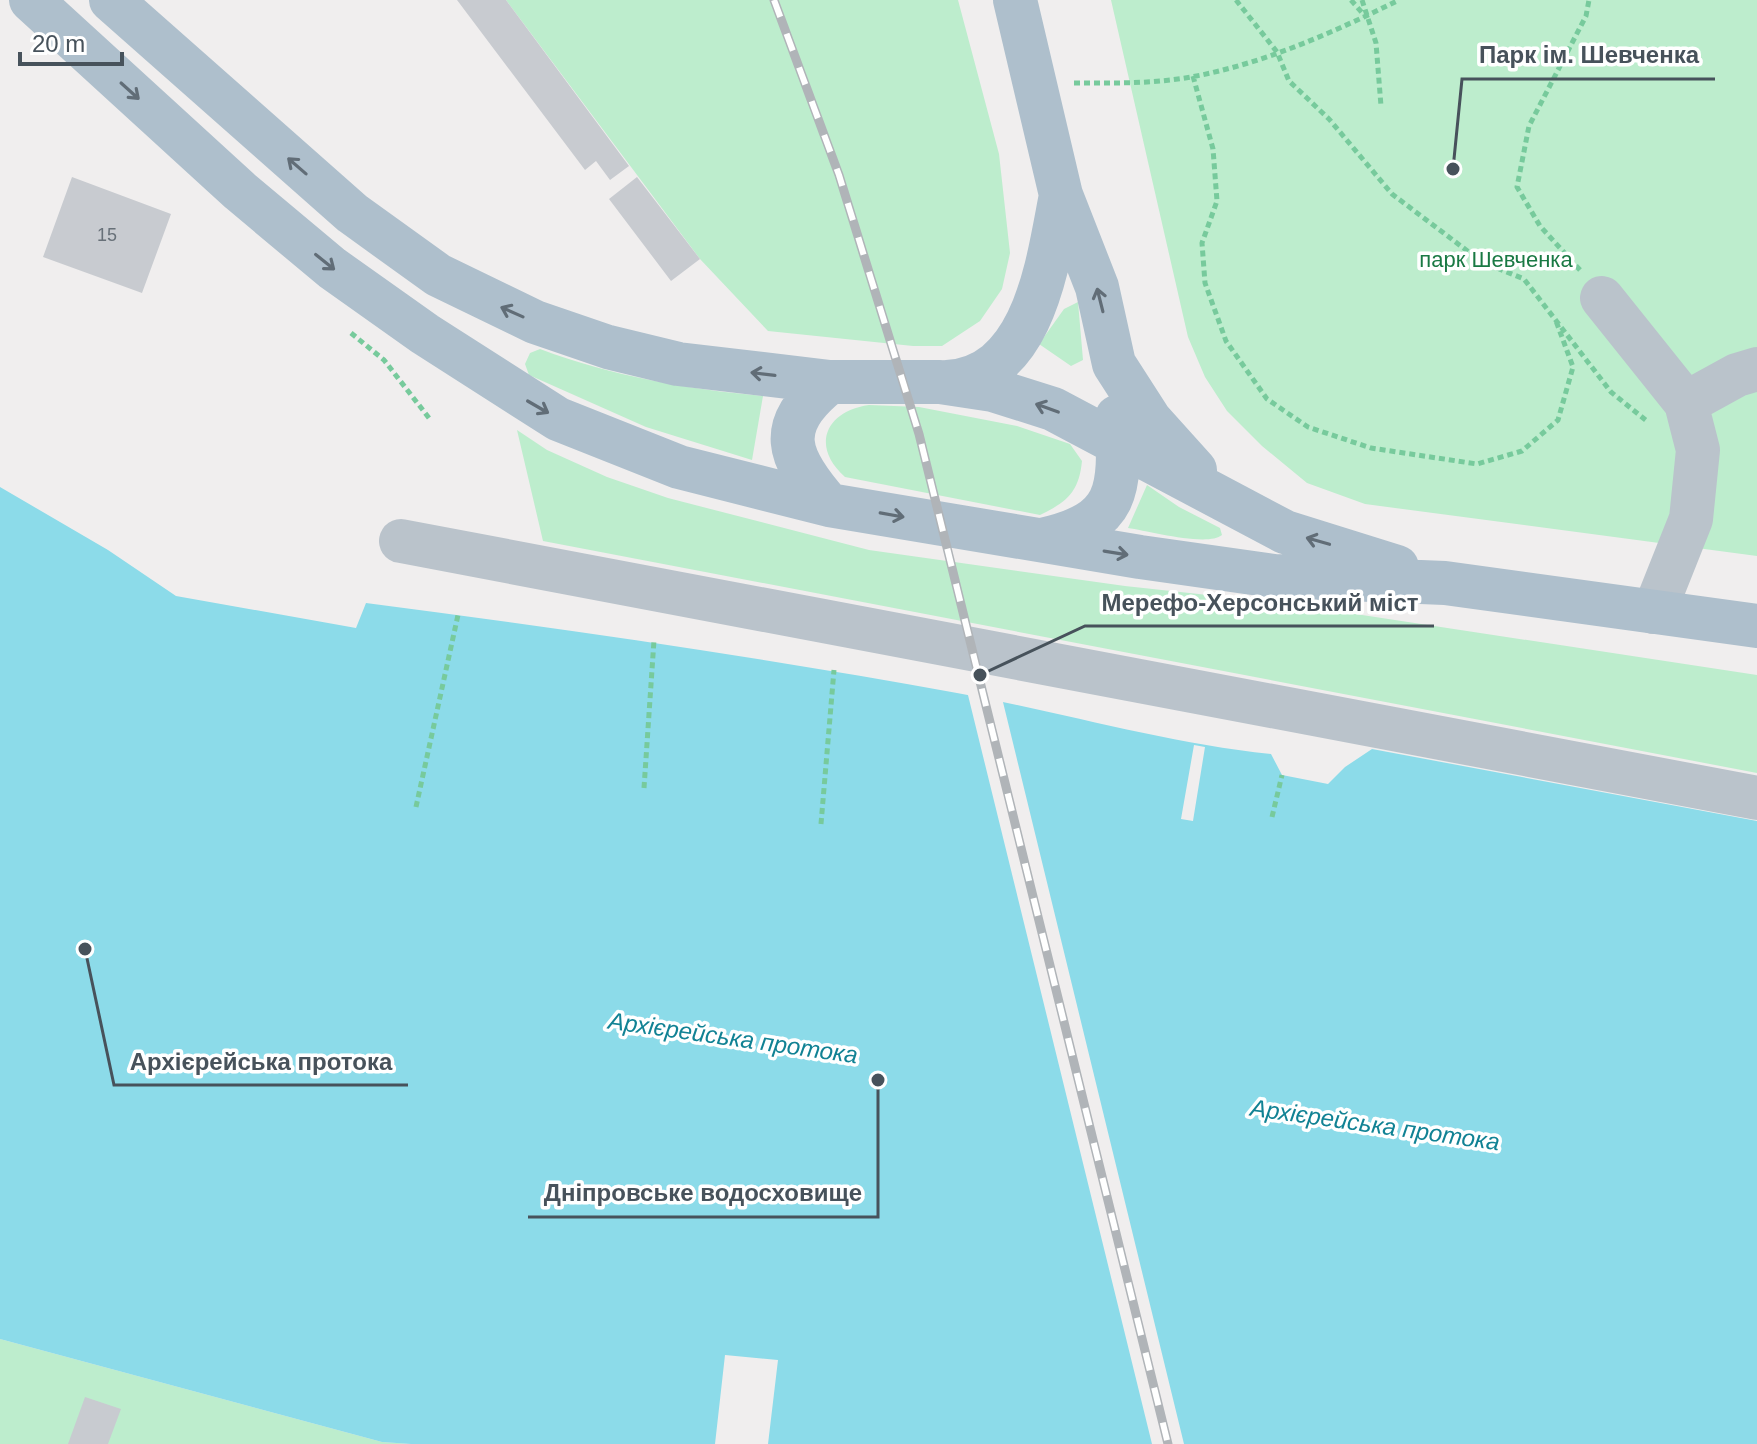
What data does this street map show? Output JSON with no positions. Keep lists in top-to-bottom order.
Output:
{
  "water": ["Архієрейська протока"],
  "parks": ["парк Шевченка"],
  "places": [
    "Парк iм. Шевченка",
    "Мерефо-Херсонський міст",
    "Архієрейська протока",
    "Дніпровське водосховище"
  ],
  "house_numbers": ["15"],
  "scale_bar": "20 m"
}
